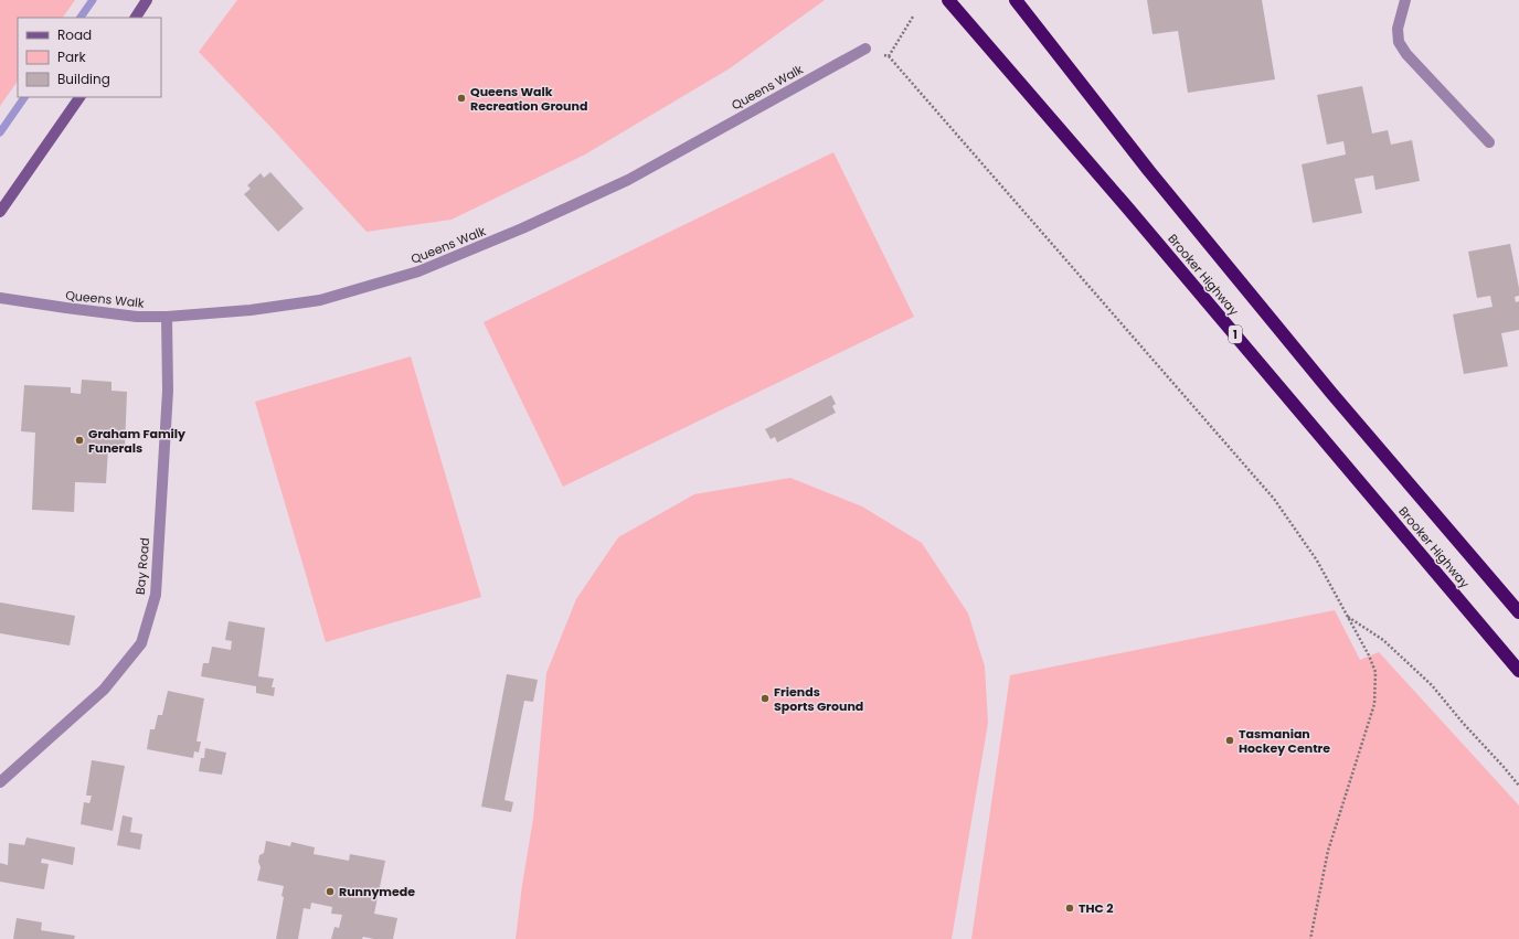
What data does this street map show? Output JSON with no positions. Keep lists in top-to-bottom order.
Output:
{
  "streets": {
    "highway": ["Brooker Highway", "1"],
    "street": ["Queens Walk", "Bay Road"]
  },
  "crossings": [
    ["Queens Walk", "Bay Road"]
  ],
  "places": [
    "Queens Walk Recreation Ground",
    "Graham Family Funerals",
    "Friends Sports Ground",
    "Tasmanian Hockey Centre",
    "Runnymede",
    "THC 2"
  ],
  "legend": ["Road", "Park", "Building"]
}
